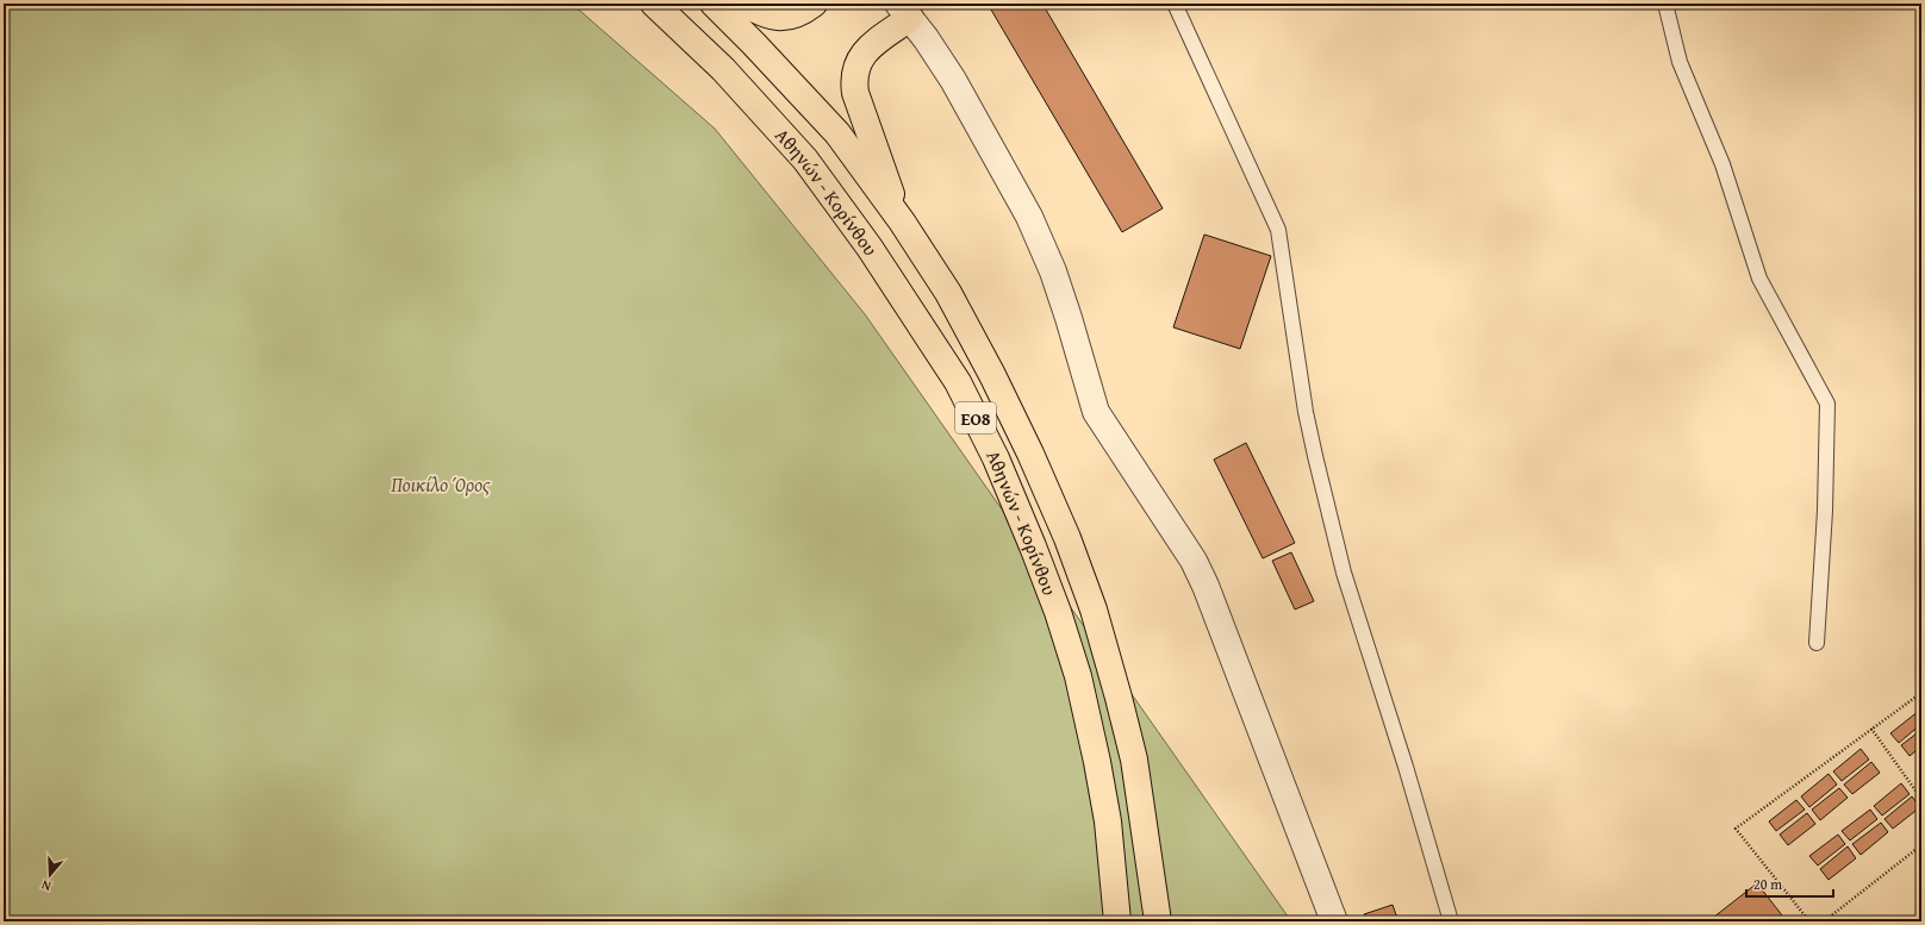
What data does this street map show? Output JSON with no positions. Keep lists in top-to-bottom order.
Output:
{
  "streets": {
    "highway": ["Αθηνών - Κορίνθου", "ΕΟ8"]
  },
  "parks": ["Ποικίλο Όρος"],
  "scale_bar": "20 m",
  "north": "bottom"
}
